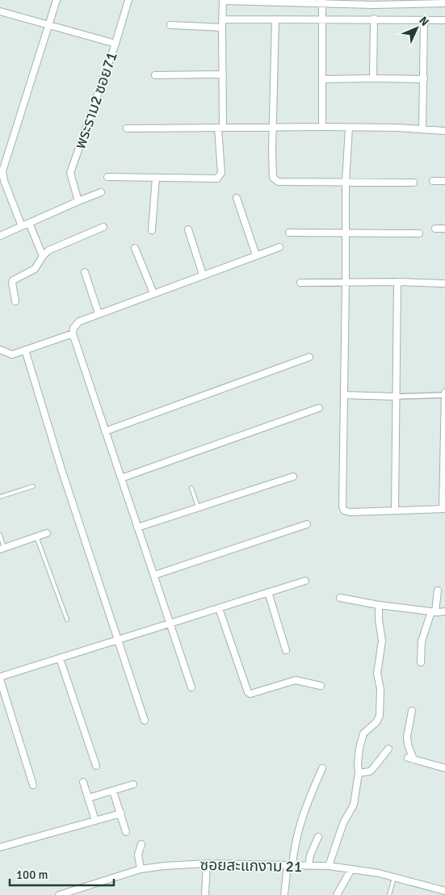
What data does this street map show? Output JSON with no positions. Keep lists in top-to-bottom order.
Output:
{
  "streets": {
    "street": ["พระราม2 ซอย71", "ซอยสะแกงาม 21"]
  },
  "scale_bar": "100 m",
  "north": "top right"
}
